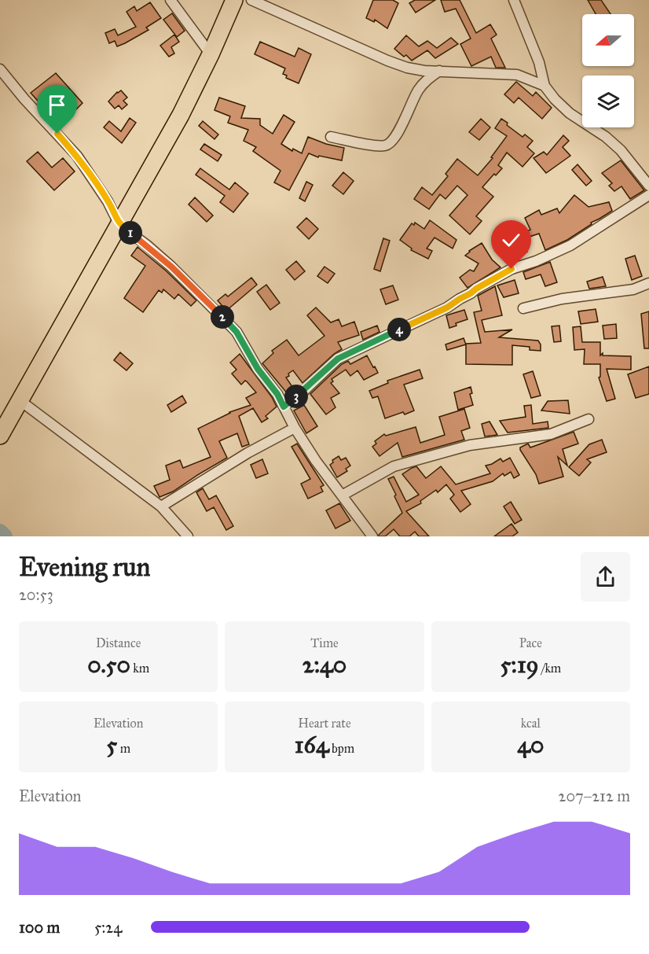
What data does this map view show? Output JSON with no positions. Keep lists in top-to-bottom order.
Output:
{
  "north": "left",
  "page": {
    "pins": [
      "1",
      "2",
      "4",
      "3"
    ],
    "heading": ["Evening run", "20:53"],
    "stats": [
      ["Distance", "0.50 km"],
      ["Time", "2:40"],
      ["Pace", "5:19 /km"],
      ["Elevation", "5 m"],
      ["Heart rate", "164 bpm"],
      ["kcal", "40"]
    ],
    "chart": ["Elevation", "207–212 m"],
    "list": [
      {
        "name": "100 m",
        "note": "5:24"
      }
    ]
  }
}
